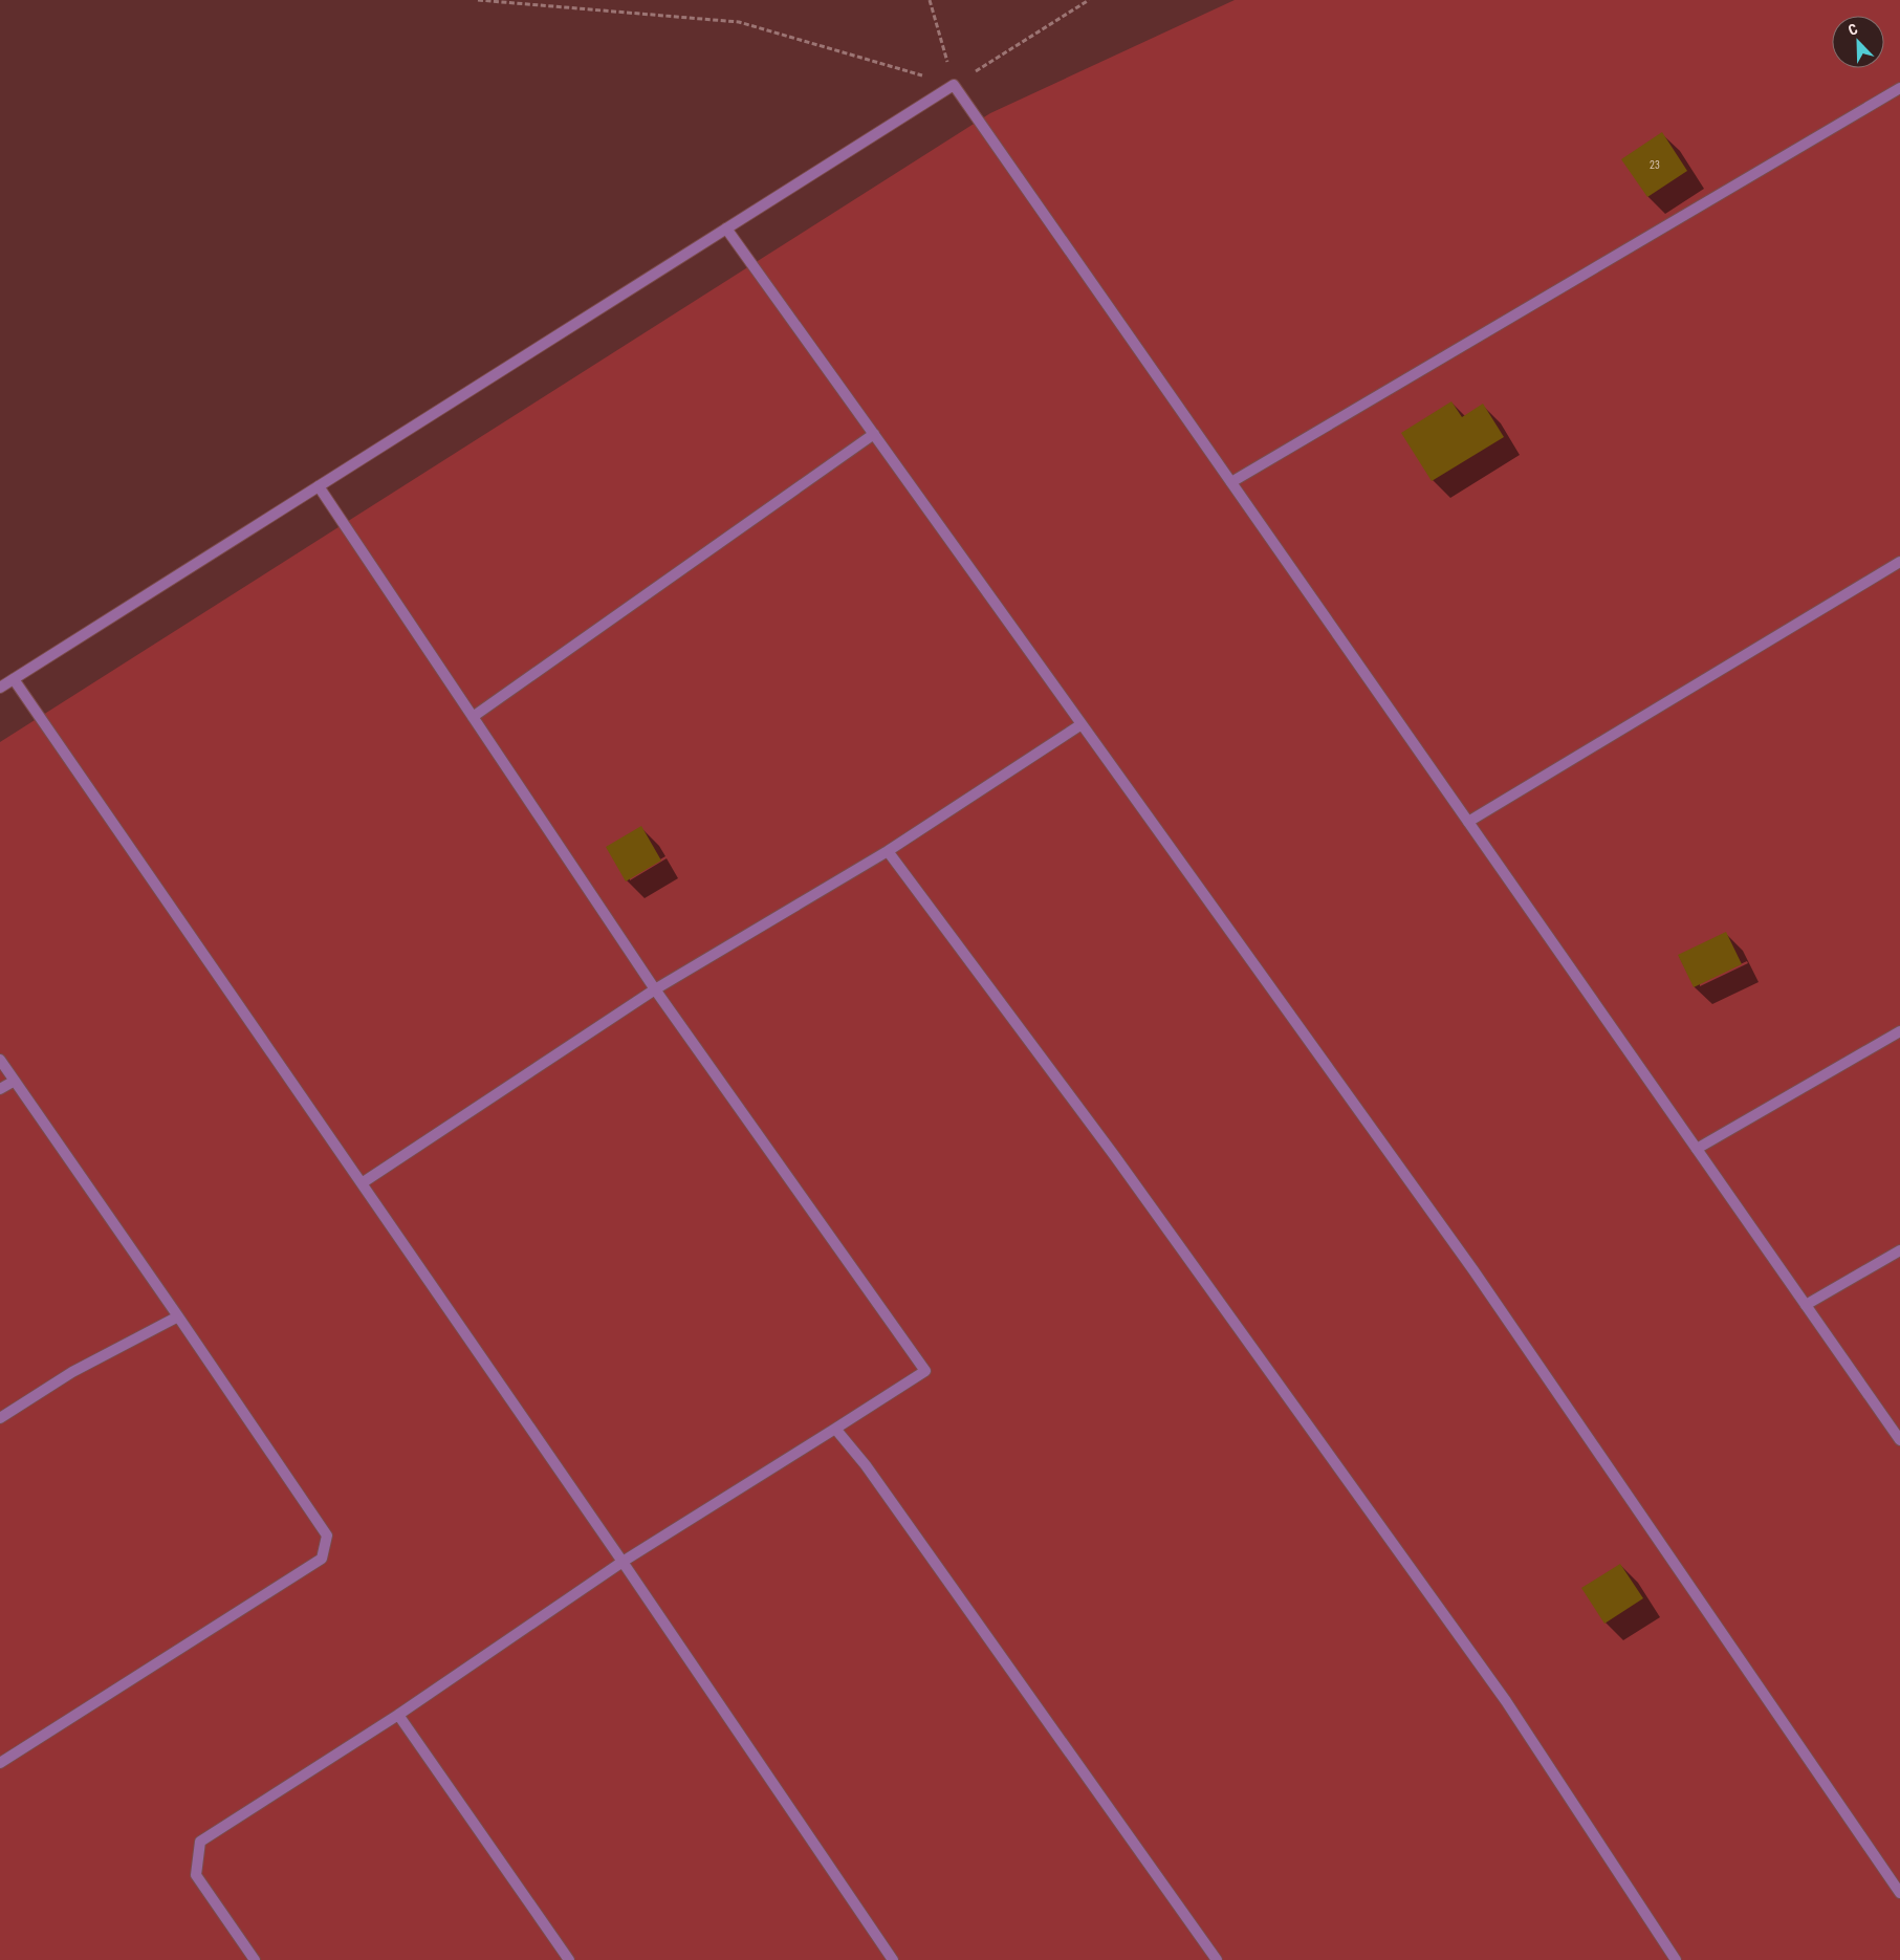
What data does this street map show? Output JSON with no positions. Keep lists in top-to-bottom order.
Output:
{
  "house_numbers": ["23"],
  "north": "top left"
}
